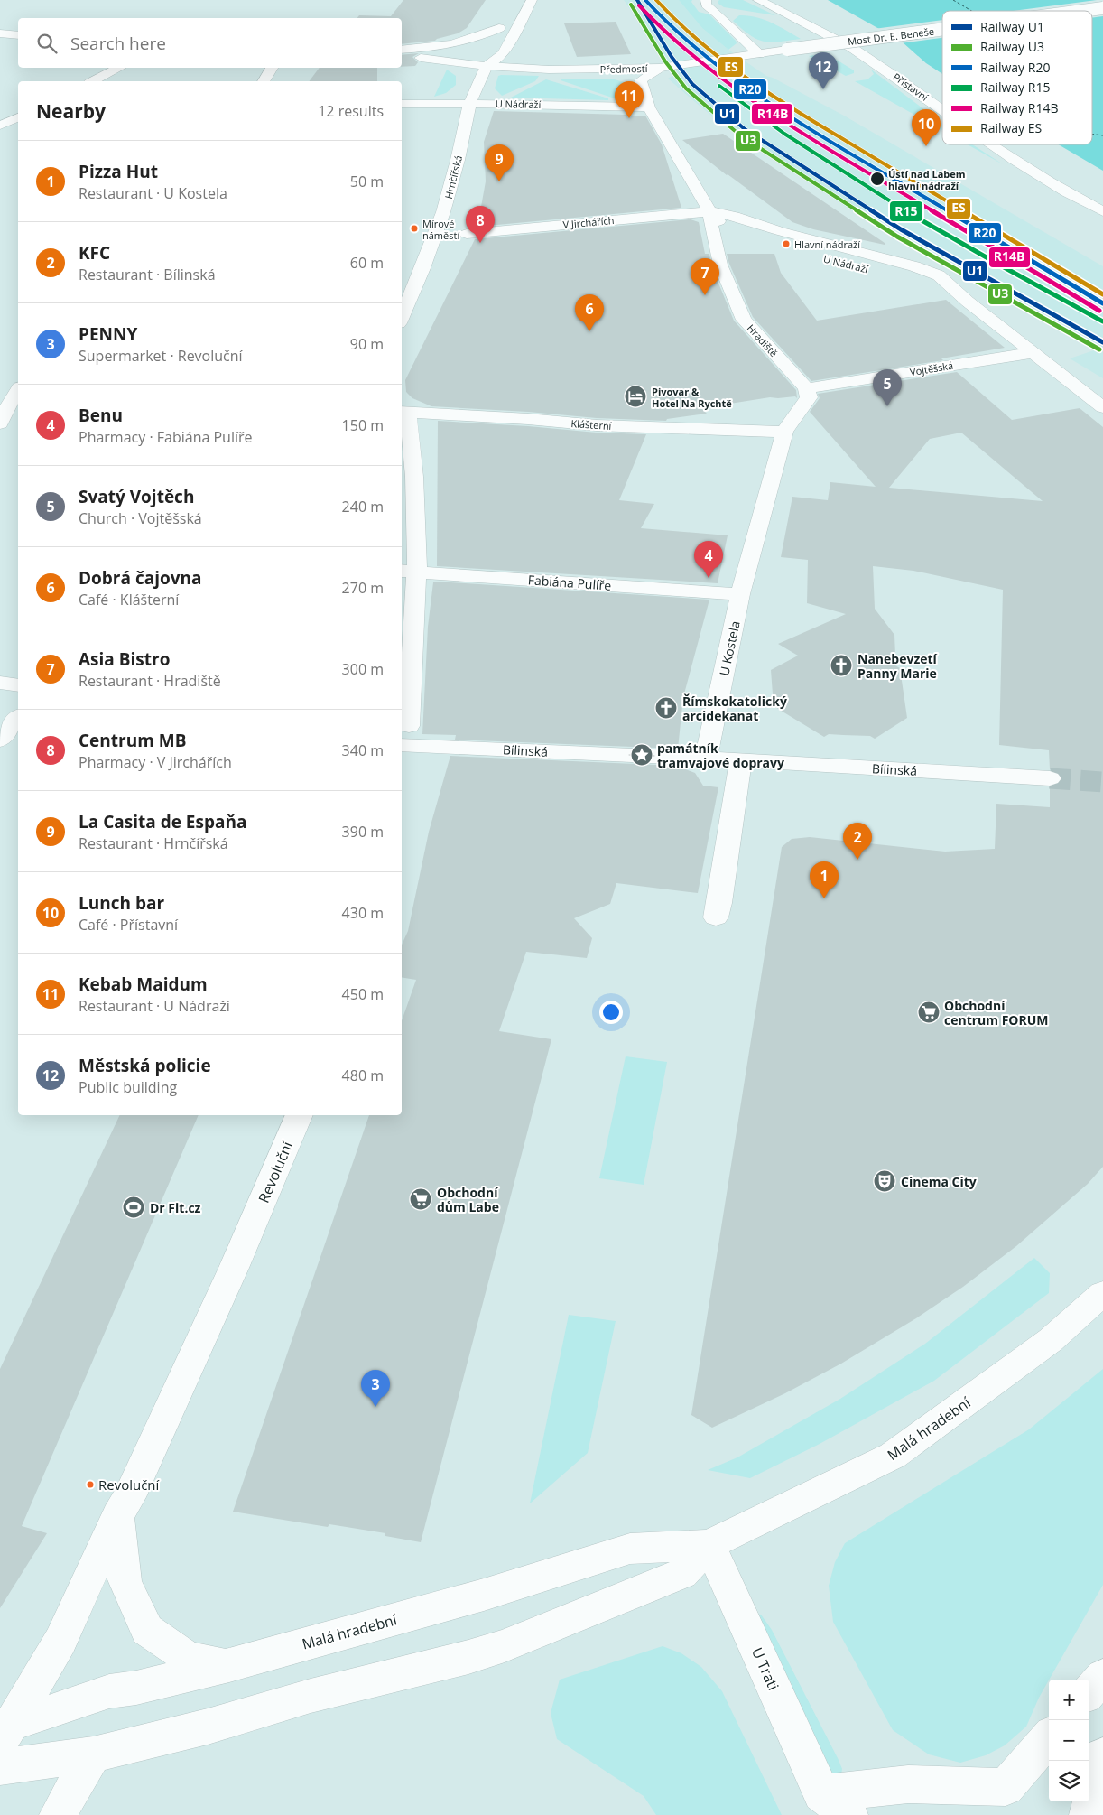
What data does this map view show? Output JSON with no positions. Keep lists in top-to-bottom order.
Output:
{
  "streets": {
    "street": [
      "Most Dr. E. Beneše",
      "Předmostí",
      "Přístavní",
      "U Nádraží",
      "Hrnčířská",
      "V Jirchářích",
      "Hradiště",
      "Vojtěšská",
      "Klášterní",
      "Fabiána Pulíře",
      "U Kostela",
      "Bílinská",
      "Revoluční",
      "Malá hradební",
      "U Trati"
    ]
  },
  "crossings": [
    ["Most Dr. E. Beneše", "Předmostí"],
    ["U Nádraží", "Hrnčířská"],
    ["U Nádraží", "V Jirchářích"],
    ["U Nádraží", "Hradiště"],
    ["U Nádraží", "Vojtěšská"],
    ["V Jirchářích", "Hradiště"],
    ["Hradiště", "Vojtěšská"],
    ["Klášterní", "U Kostela"],
    ["Fabiána Pulíře", "U Kostela"],
    ["U Kostela", "Bílinská"],
    ["Revoluční", "Malá hradební"],
    ["Malá hradební", "U Trati"]
  ],
  "places": {
    "other": [
      "Ústí nad Labem hlavní nádraží",
      "Mírové náměstí",
      "Hlavní nádraží",
      "Revoluční"
    ],
    "hotel": ["Pivovar & Hotel Na Rychtě"],
    "church": ["Nanebevzetí Panny Marie", "Římskokatolický arcidekanat"],
    "place": ["památník tramvajové dopravy"],
    "supermarket": ["Obchodní centrum FORUM", "Obchodní dům Labe"],
    "theatre": ["Cinema City"],
    "sports": ["Dr Fit.cz"]
  },
  "lines": [
    "rail line U1",
    "rail line R20",
    "rail line ES",
    "rail line U3",
    "rail line R14B",
    "rail line R15"
  ],
  "legend": [
    "Railway U1",
    "Railway U3",
    "Railway R20",
    "Railway R15",
    "Railway R14B",
    "Railway ES"
  ],
  "page": {
    "search": "Search here",
    "pins": [
      "12",
      "11",
      "10",
      "9",
      "8",
      "7",
      "6",
      "5",
      "4",
      "2",
      "1",
      "3"
    ],
    "heading": ["Nearby", "12 results"],
    "list": [
      {
        "mark": "1",
        "name": "Pizza Hut",
        "note": "Restaurant · U Kostela",
        "value": "50 m"
      },
      {
        "mark": "2",
        "name": "KFC",
        "note": "Restaurant · Bílinská",
        "value": "60 m"
      },
      {
        "mark": "3",
        "name": "PENNY",
        "note": "Supermarket · Revoluční",
        "value": "90 m"
      },
      {
        "mark": "4",
        "name": "Benu",
        "note": "Pharmacy · Fabiána Pulíře",
        "value": "150 m"
      },
      {
        "mark": "5",
        "name": "Svatý Vojtěch",
        "note": "Church · Vojtěšská",
        "value": "240 m"
      },
      {
        "mark": "6",
        "name": "Dobrá čajovna",
        "note": "Café · Klášterní",
        "value": "270 m"
      },
      {
        "mark": "7",
        "name": "Asia Bistro",
        "note": "Restaurant · Hradiště",
        "value": "300 m"
      },
      {
        "mark": "8",
        "name": "Centrum MB",
        "note": "Pharmacy · V Jirchářích",
        "value": "340 m"
      },
      {
        "mark": "9",
        "name": "La Casita de Espaňa",
        "note": "Restaurant · Hrnčířská",
        "value": "390 m"
      },
      {
        "mark": "10",
        "name": "Lunch bar",
        "note": "Café · Přístavní",
        "value": "430 m"
      },
      {
        "mark": "11",
        "name": "Kebab Maidum",
        "note": "Restaurant · U Nádraží",
        "value": "450 m"
      },
      {
        "mark": "12",
        "name": "Městská policie",
        "note": "Public building",
        "value": "480 m"
      }
    ],
    "map_buttons": ["+", "−"]
  }
}
